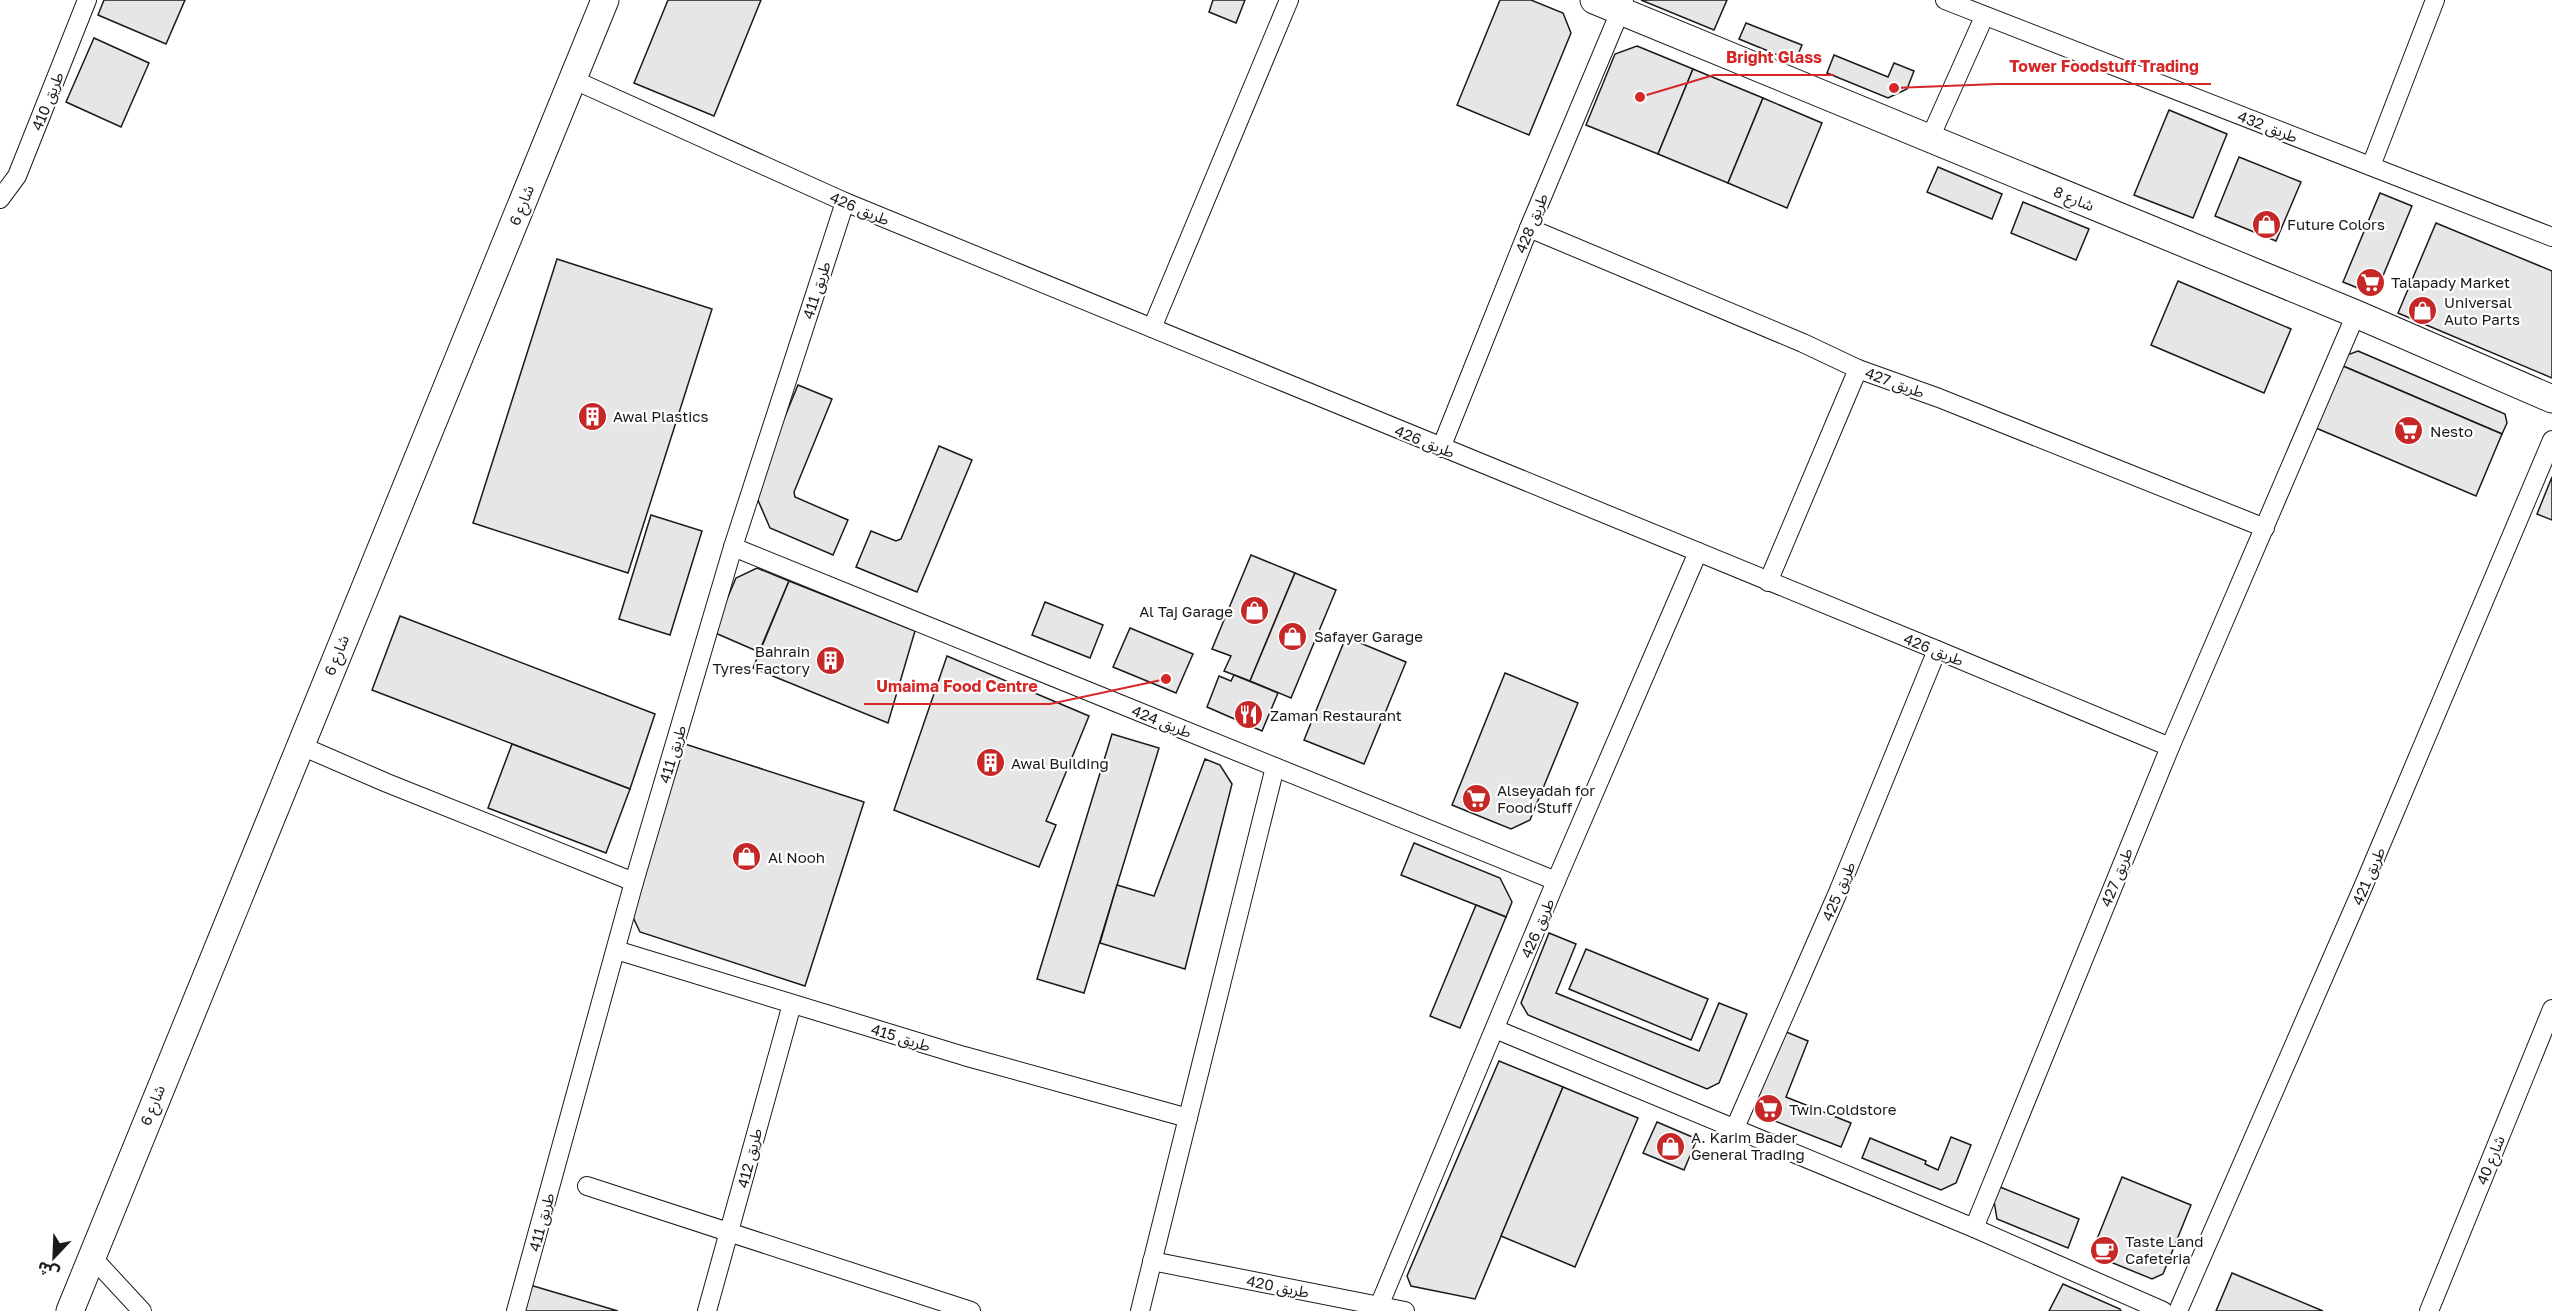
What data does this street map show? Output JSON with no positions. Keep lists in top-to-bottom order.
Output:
{
  "streets": {
    "street": [
      "طريق 410",
      "طريق 432",
      "شارع 8",
      "شارع 6",
      "طريق 426",
      "طريق 428",
      "طريق 411",
      "طريق 427",
      "طريق 424",
      "طريق 421",
      "طريق 425",
      "طريق 415",
      "طريق 412",
      "شارع 40",
      "طريق 420"
    ]
  },
  "crossings": [
    ["شارع 8", "طريق 428"],
    ["شارع 8", "طريق 427"],
    ["شارع 6", "طريق 426"],
    ["طريق 426", "طريق 428"],
    ["طريق 426", "طريق 411"],
    ["طريق 426", "طريق 427"],
    ["طريق 426", "طريق 424"],
    ["طريق 426", "طريق 425"],
    ["طريق 426", "طريق 420"],
    ["طريق 428", "طريق 427"],
    ["طريق 411", "طريق 424"],
    ["طريق 411", "طريق 415"],
    ["طريق 415", "طريق 412"]
  ],
  "places": {
    "other": ["Tower Foodstuff Trading", "Bright Glass", "Umaima Food Centre"],
    "shop": [
      "Future Colors",
      "Universal Auto Parts",
      "Al Taj Garage",
      "Safayer Garage",
      "Al Nooh",
      "A. Karim Bader General Trading"
    ],
    "supermarket": [
      "Talapady Market",
      "Nesto",
      "Alseyadah for Food Stuff",
      "Twin Coldstore"
    ],
    "building": ["Awal Plastics", "Bahrain Tyres Factory", "Awal Building"],
    "restaurant": ["Zaman Restaurant"],
    "cafe": ["Taste Land Cafeteria"]
  },
  "north": "bottom left"
}
